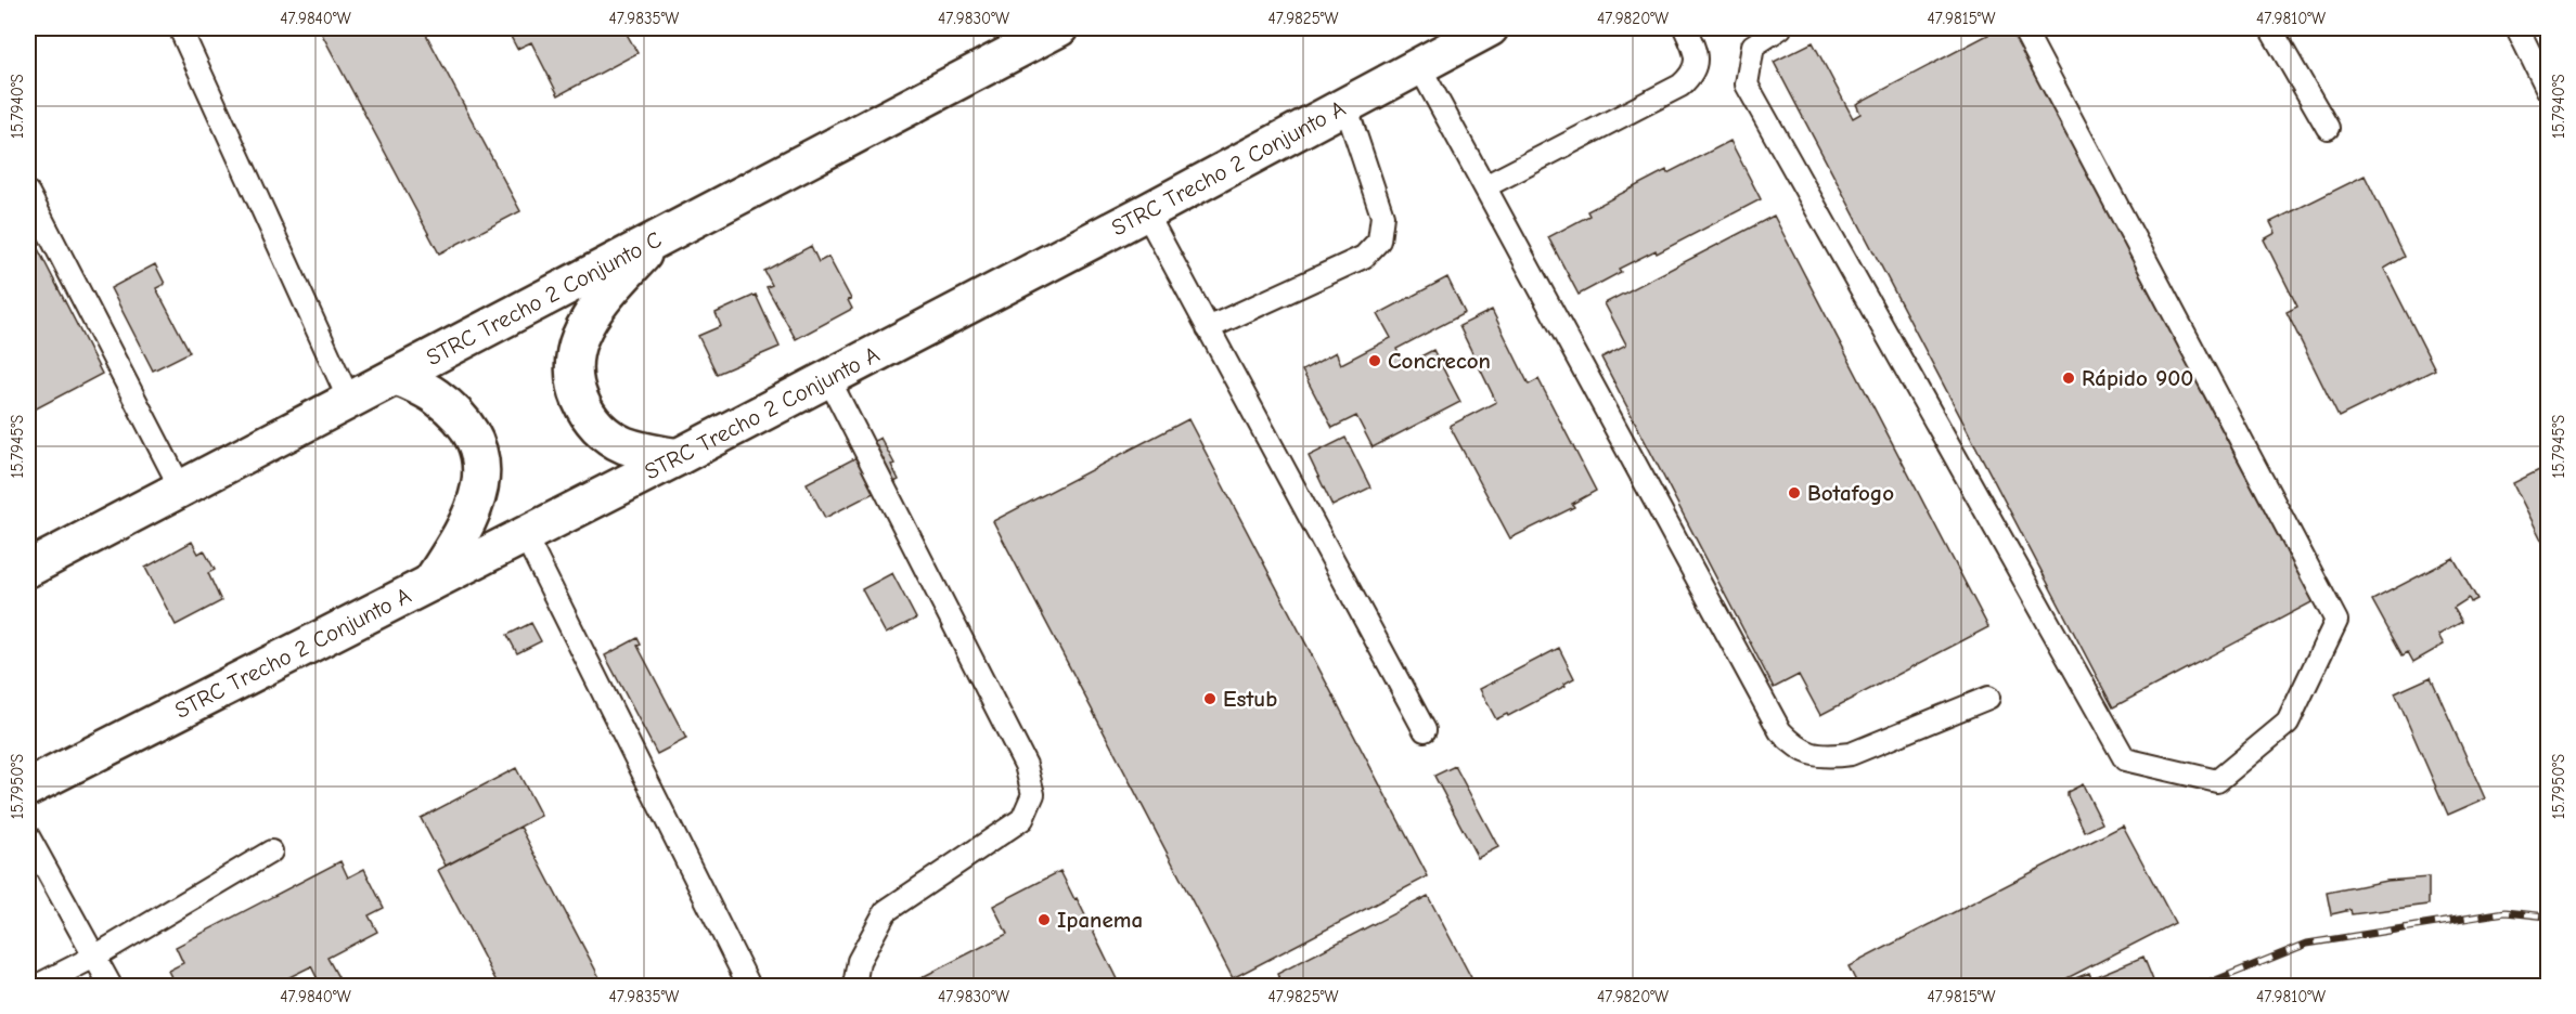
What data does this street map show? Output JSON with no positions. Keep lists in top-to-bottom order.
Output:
{
  "streets": {
    "street": ["STRC Trecho 2 Conjunto A", "STRC Trecho 2 Conjunto C"]
  },
  "places": [
    "Concrecon",
    "Rápido 900",
    "Botafogo",
    "Estub",
    "Ipanema"
  ],
  "coordinates": [
    "47.9840°W",
    "47.9835°W",
    "47.9830°W",
    "47.9825°W",
    "47.9820°W",
    "47.9815°W",
    "47.9810°W",
    "15.7940°S",
    "15.7945°S",
    "15.7950°S"
  ]
}
